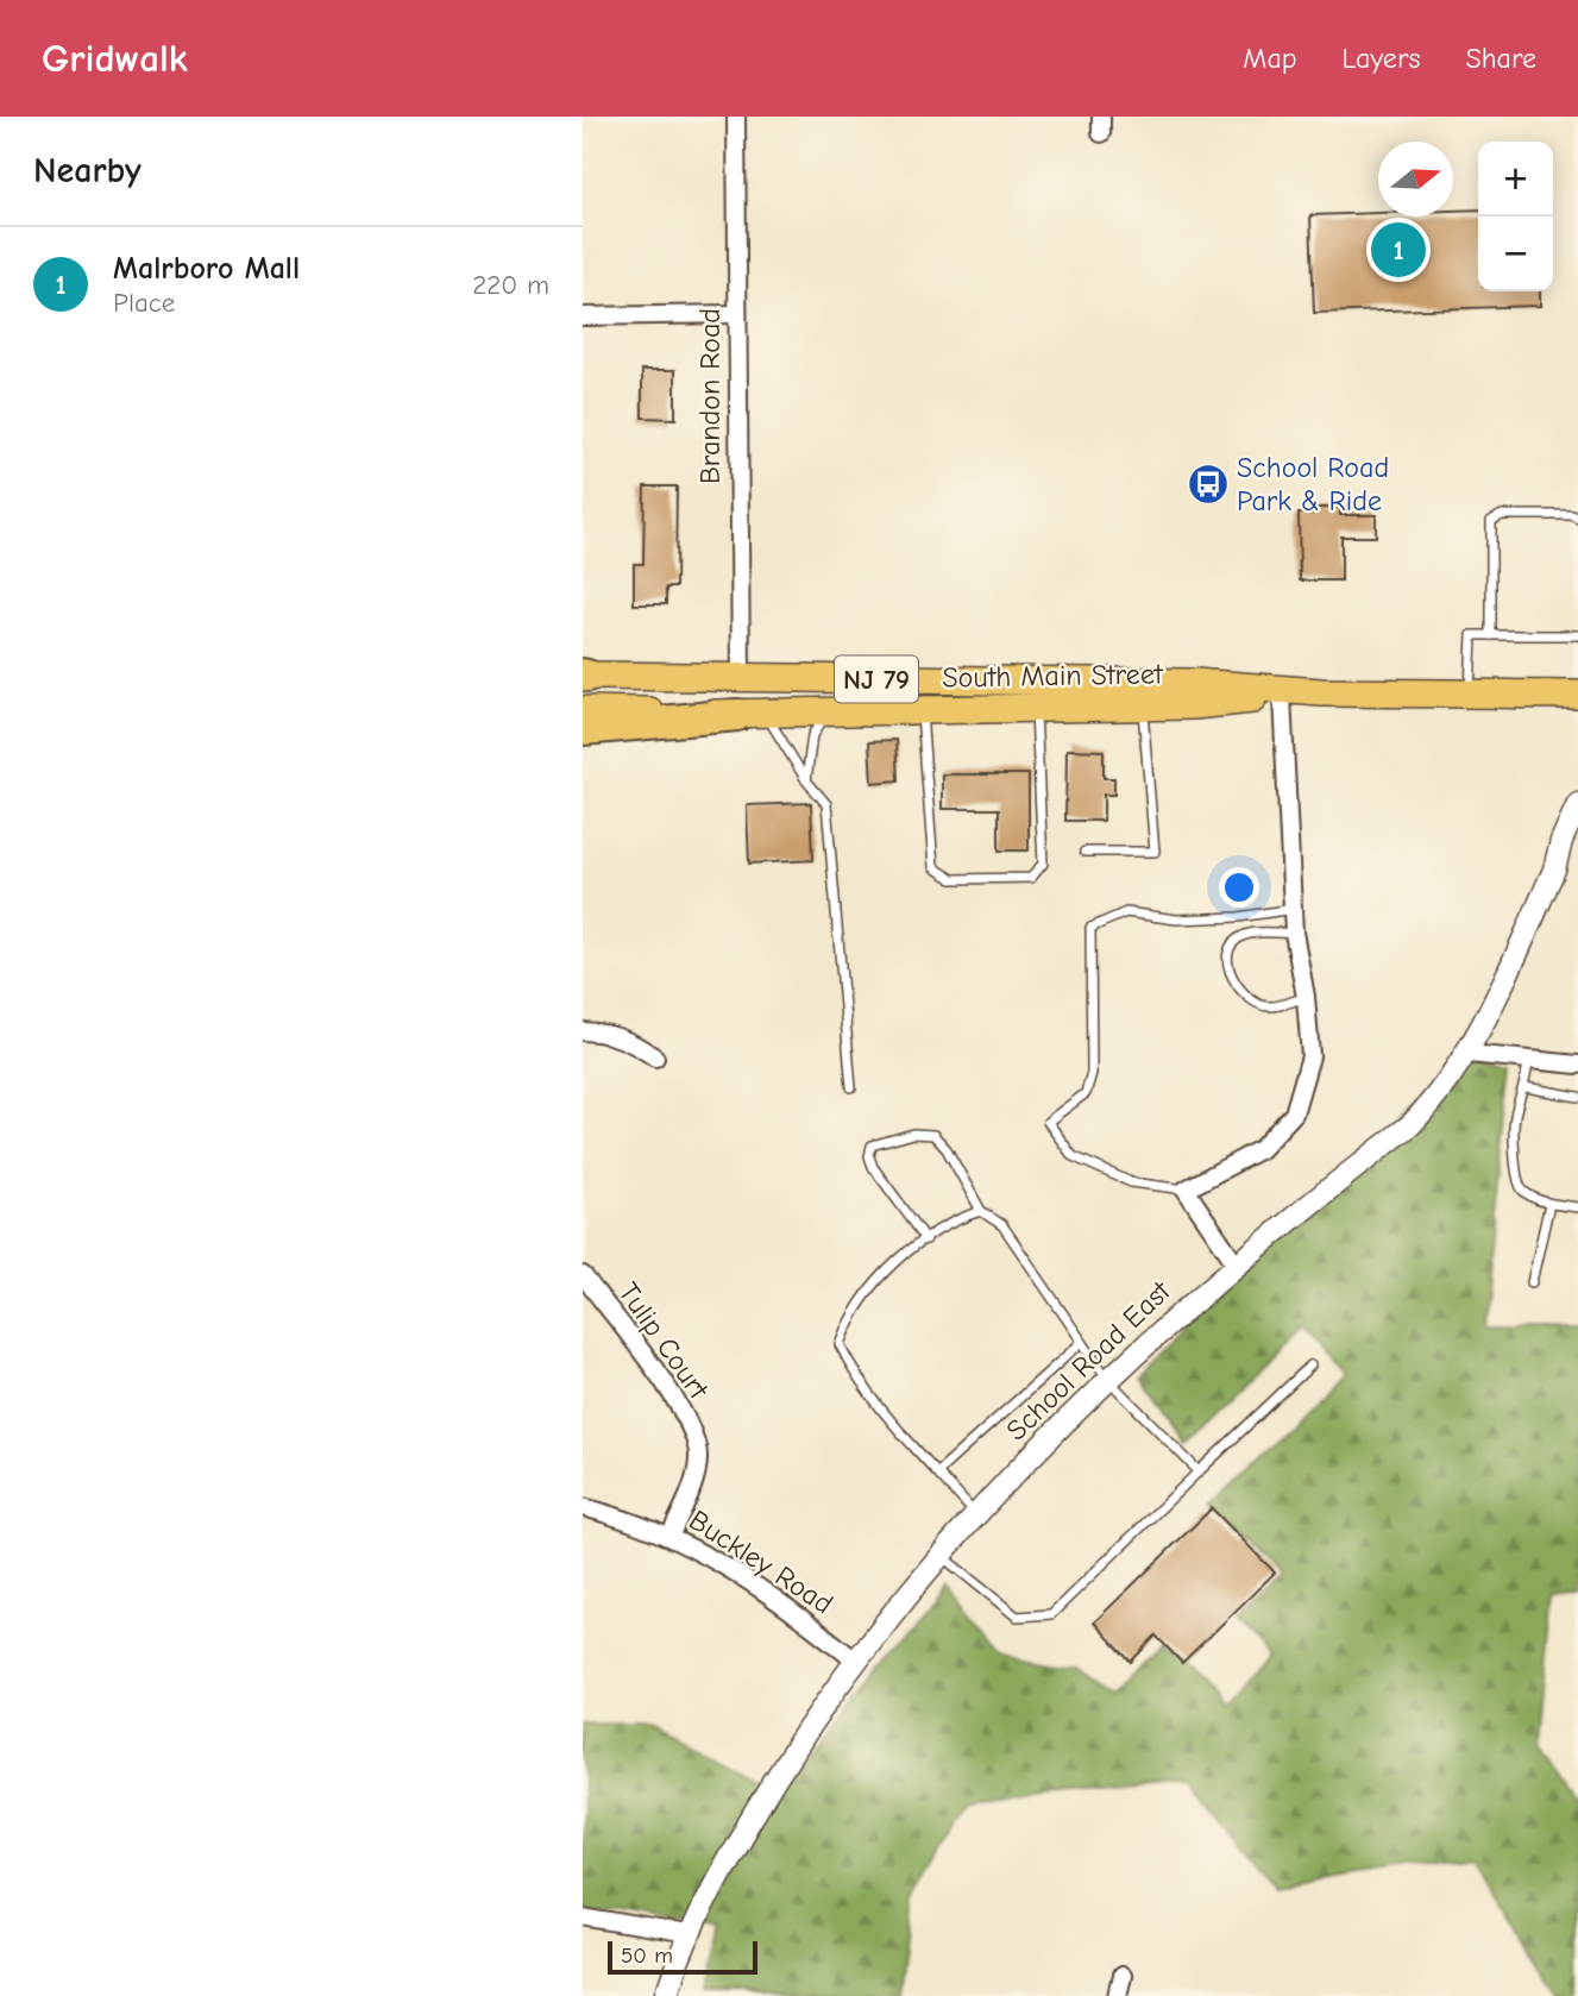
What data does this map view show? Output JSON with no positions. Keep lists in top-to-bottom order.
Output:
{
  "streets": {
    "main road": ["South Main Street", "NJ 79"],
    "street": [
      "Brandon Road",
      "Tulip Court",
      "School Road East",
      "Buckley Road"
    ]
  },
  "crossings": [
    ["Brandon Road", "South Main Street"],
    ["Tulip Court", "Buckley Road"],
    ["School Road East", "Buckley Road"]
  ],
  "places": {
    "bus stop": ["School Road Park & Ride"]
  },
  "scale_bar": "50 m",
  "north": "right",
  "page": {
    "header": "Gridwalk",
    "nav": ["Map", "Layers", "Share"],
    "heading": "Nearby",
    "map_buttons": ["+", "−"],
    "pins": "1",
    "list": [
      {
        "mark": "1",
        "name": "Malrboro Mall",
        "note": "Place",
        "value": "220 m"
      }
    ],
    "scale": "50 m"
  }
}
